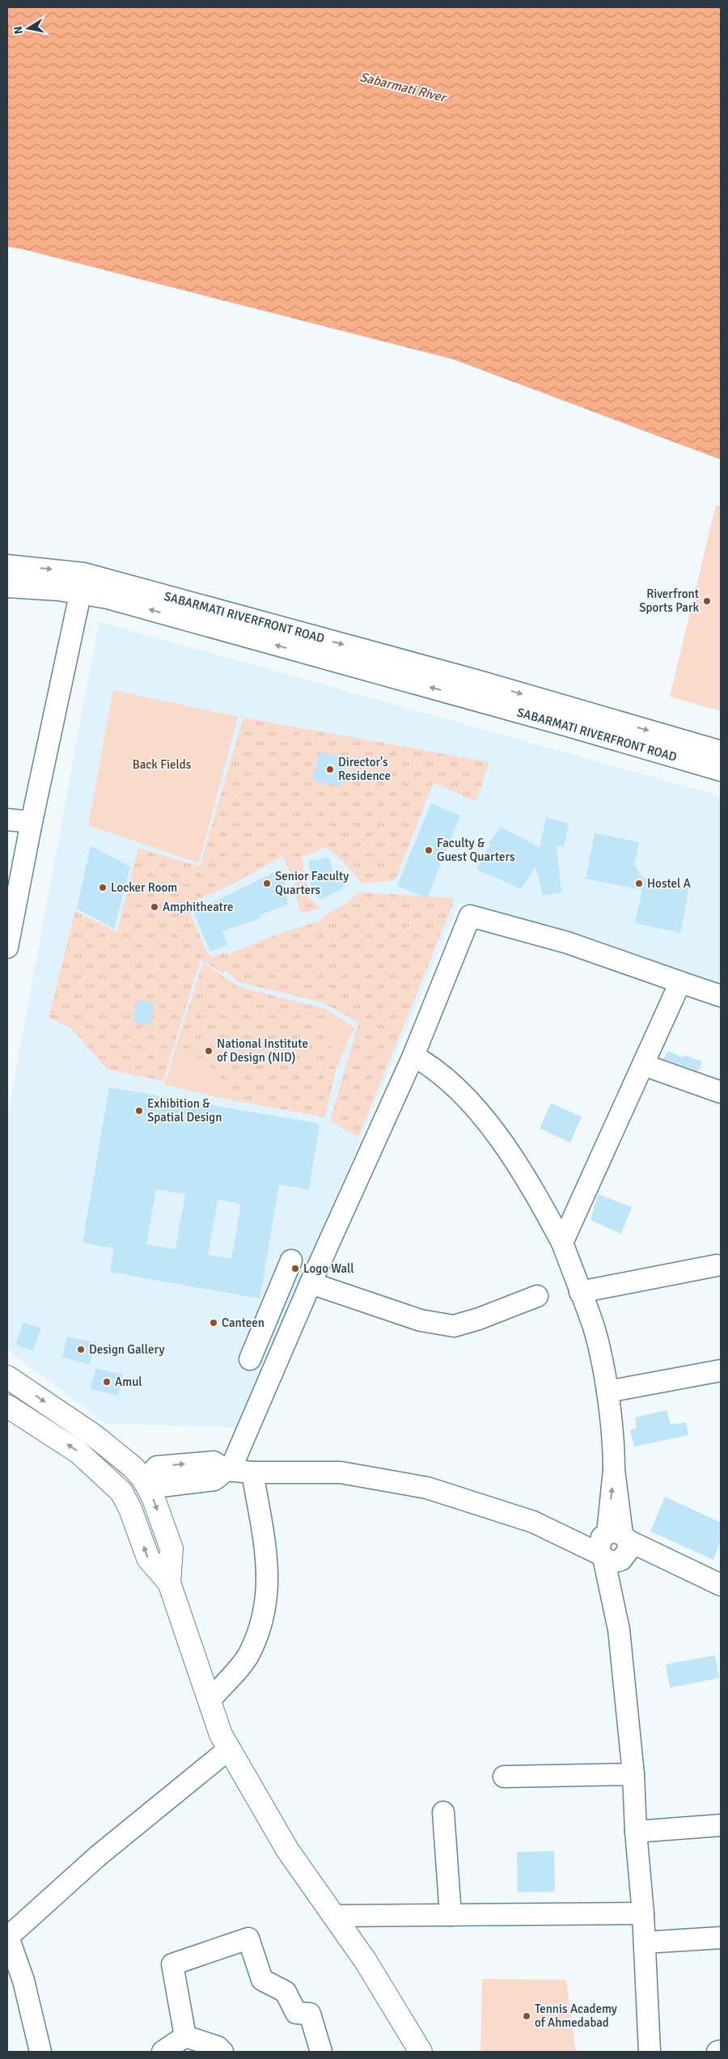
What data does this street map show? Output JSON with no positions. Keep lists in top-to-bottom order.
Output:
{
  "streets": {
    "street": ["SABARMATI RIVERFRONT ROAD"]
  },
  "water": ["Sabarmati River"],
  "parks": ["Back Fields"],
  "places": [
    "Riverfront Sports Park",
    "Director's Residence",
    "Faculty & Guest Quarters",
    "Senior Faculty Quarters",
    "Hostel A",
    "Locker Room",
    "Amphitheatre",
    "National Institute of Design (NID)",
    "Exhibition & Spatial Design",
    "Logo Wall",
    "Canteen",
    "Design Gallery",
    "Amul",
    "Tennis Academy of Ahmedabad"
  ],
  "north": "left"
}
